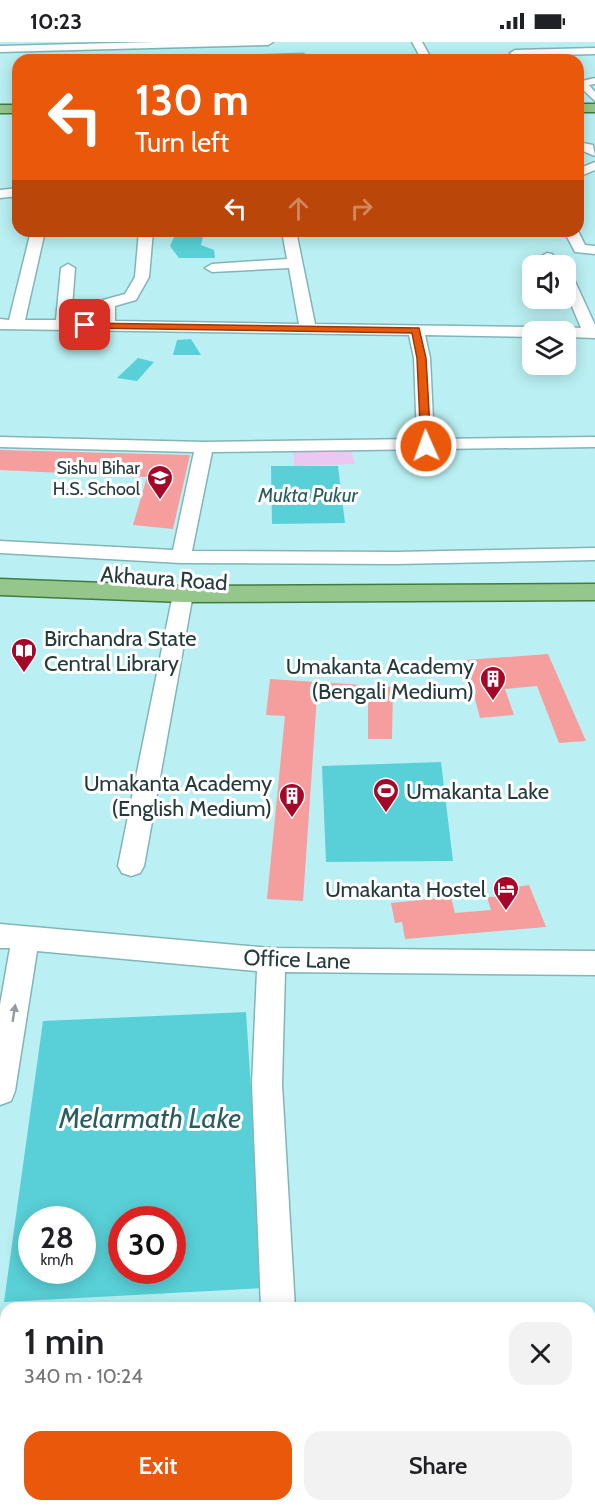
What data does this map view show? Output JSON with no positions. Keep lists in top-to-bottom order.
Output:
{
  "streets": {
    "main road": ["Akhaura Road"],
    "street": ["Office Lane"]
  },
  "water": ["Mukta Pukur", "Melarmath Lake"],
  "places": {
    "school or university": ["Sishu Bihar H.S. School"],
    "library": ["Birchandra State Central Library"],
    "building": ["Umakanta Academy (Bengali Medium)", "Umakanta Academy (English Medium)"],
    "sports": ["Umakanta Lake"],
    "hotel": ["Umakanta Hostel"]
  },
  "page": {
    "status": "10:23",
    "turn": ["130 m", "Turn left"],
    "speed": "28 km/h",
    "limit": "30",
    "heading": ["1 min", "340 m · 10:24"],
    "buttons": ["Exit", "Share"]
  }
}
